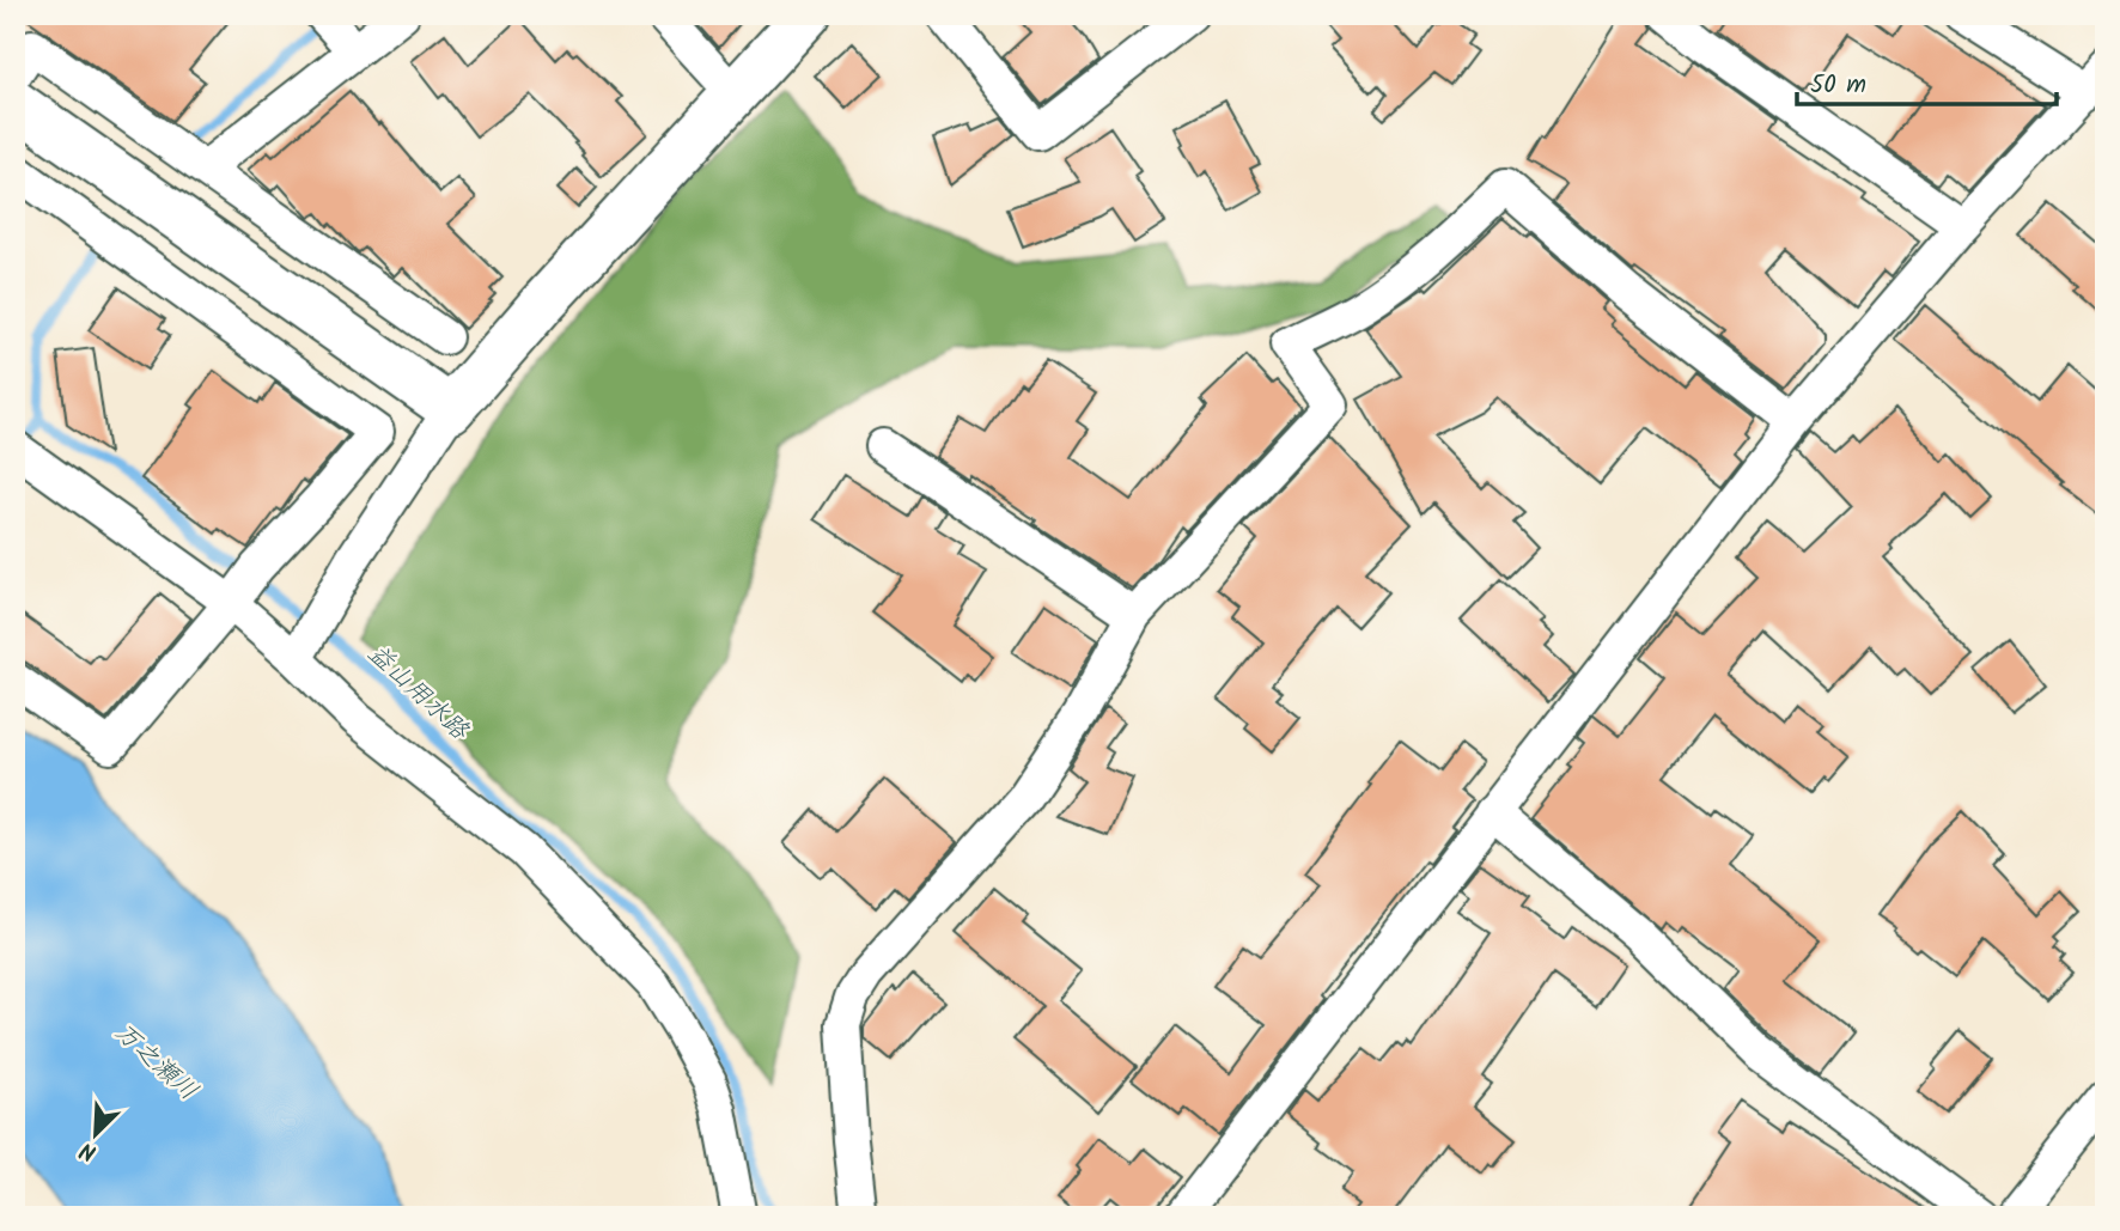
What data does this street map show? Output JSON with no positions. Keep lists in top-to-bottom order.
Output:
{
  "water": ["益山用水路", "万之瀬川"],
  "scale_bar": "50 m",
  "north": "bottom left"
}
